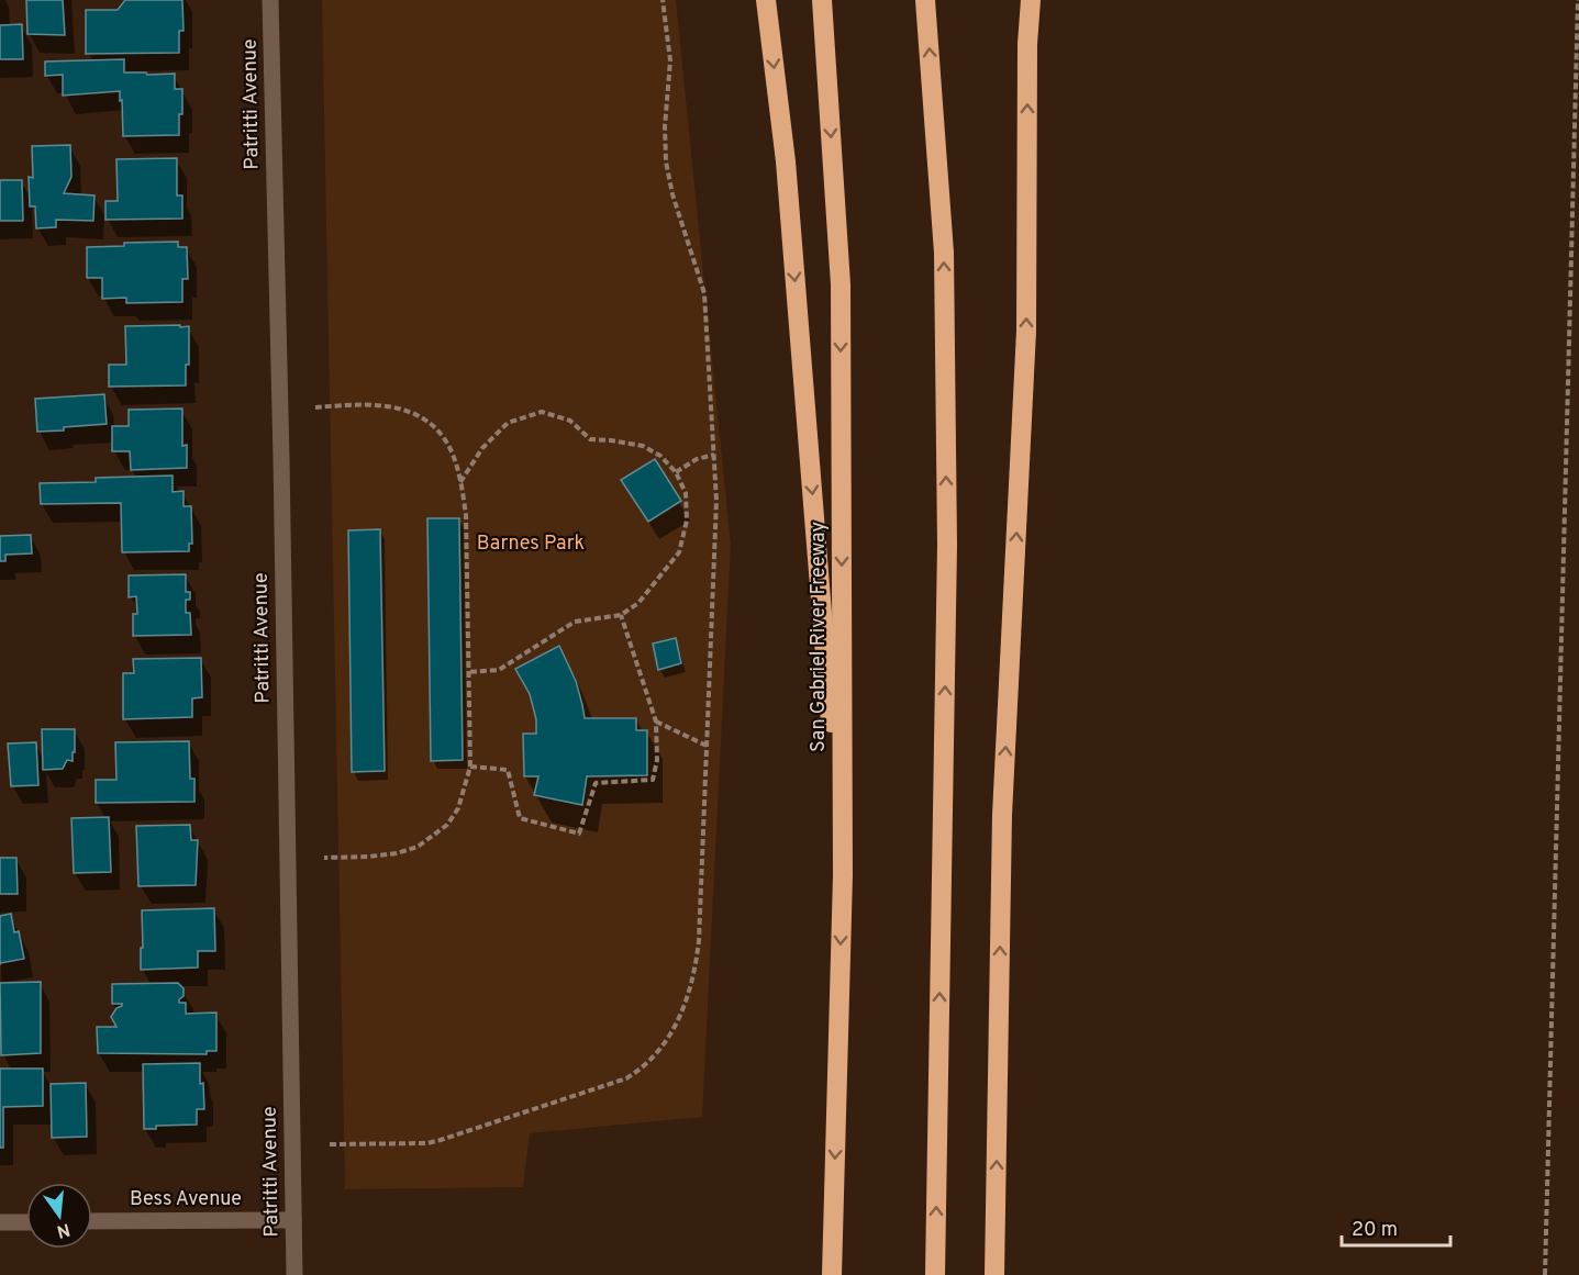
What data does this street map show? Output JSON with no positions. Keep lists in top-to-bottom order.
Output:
{
  "streets": {
    "highway": ["San Gabriel River Freeway"],
    "street": ["Patritti Avenue", "Bess Avenue"]
  },
  "crossings": [
    ["Patritti Avenue", "Bess Avenue"]
  ],
  "parks": ["Barnes Park"],
  "scale_bar": "20 m",
  "north": "bottom"
}
